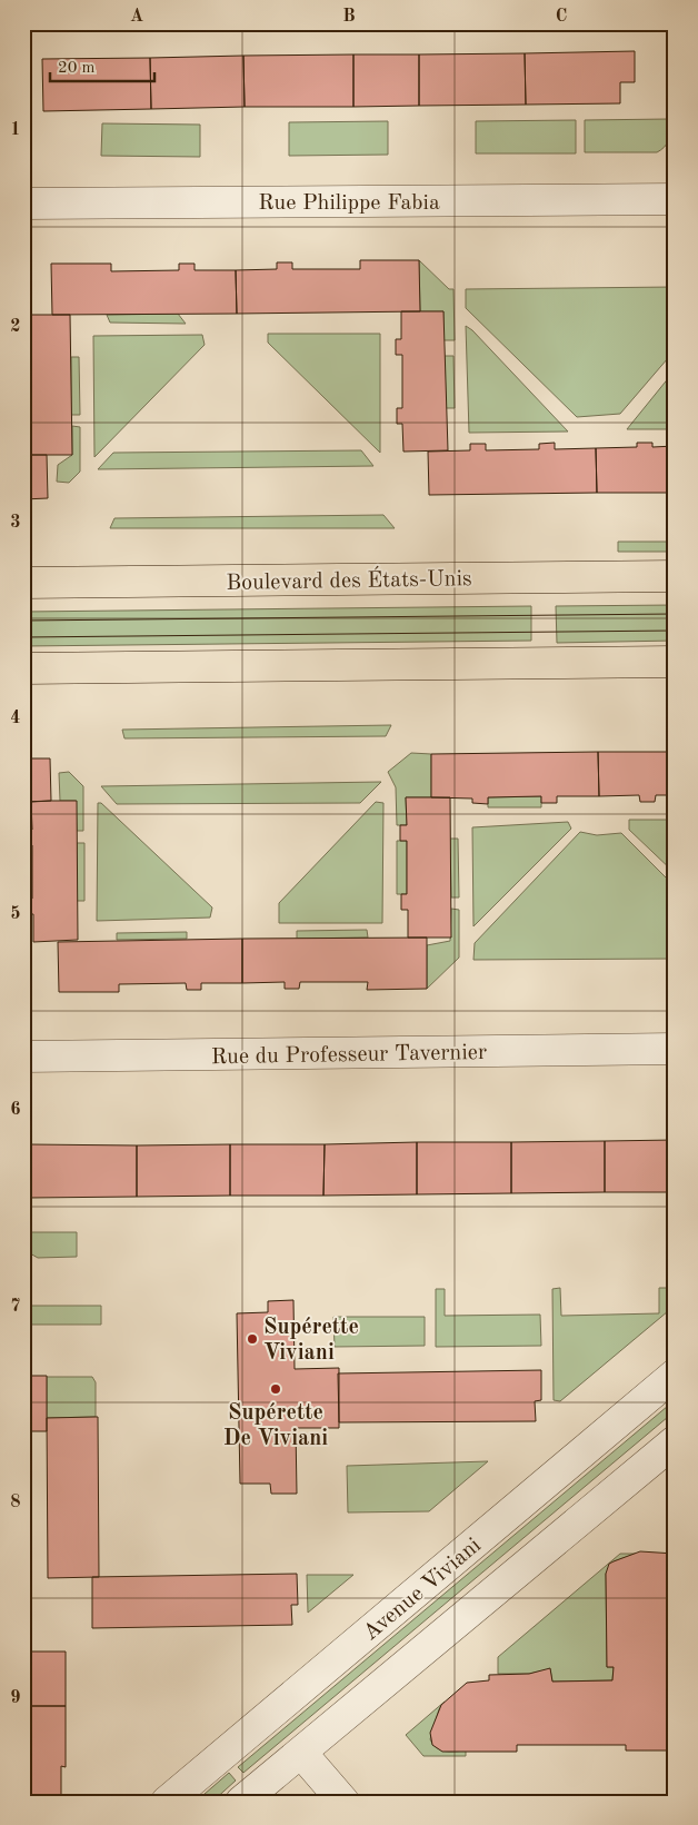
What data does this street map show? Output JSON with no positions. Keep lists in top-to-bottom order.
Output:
{
  "streets": {
    "main road": ["Boulevard des États-Unis"],
    "street": ["Rue Philippe Fabia", "Rue du Professeur Tavernier", "Avenue Viviani"]
  },
  "places": ["Supérette Viviani", "Supérette De Viviani"],
  "scale_bar": "20 m",
  "grid": {
    "columns": ["A", "B", "C"],
    "rows": [
      "1",
      "2",
      "3",
      "4",
      "5",
      "6",
      "7",
      "8",
      "9"
    ]
  }
}
